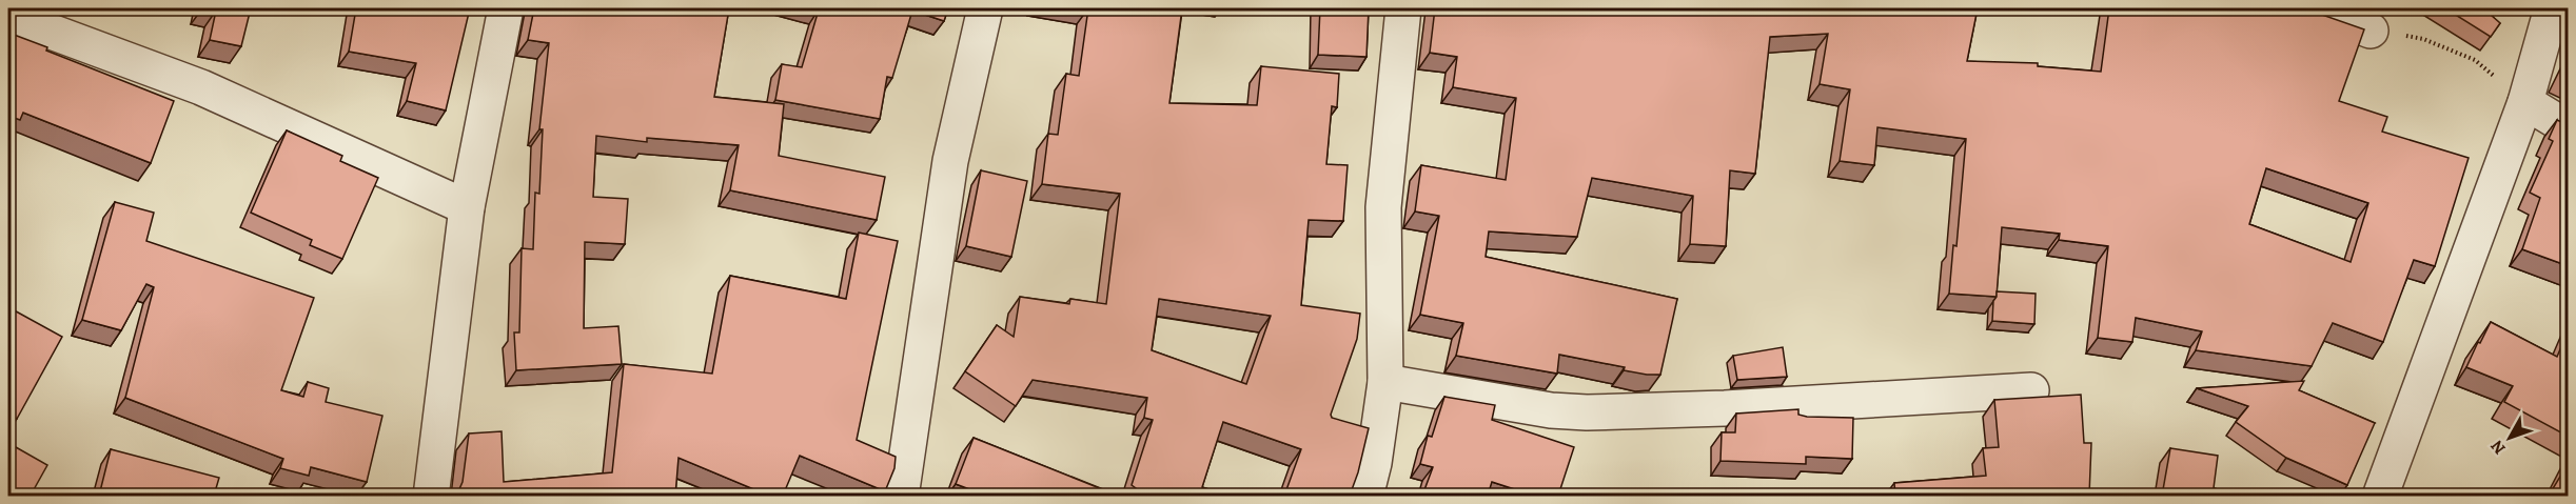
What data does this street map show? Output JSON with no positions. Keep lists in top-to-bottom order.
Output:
{
  "north": "bottom left"
}
